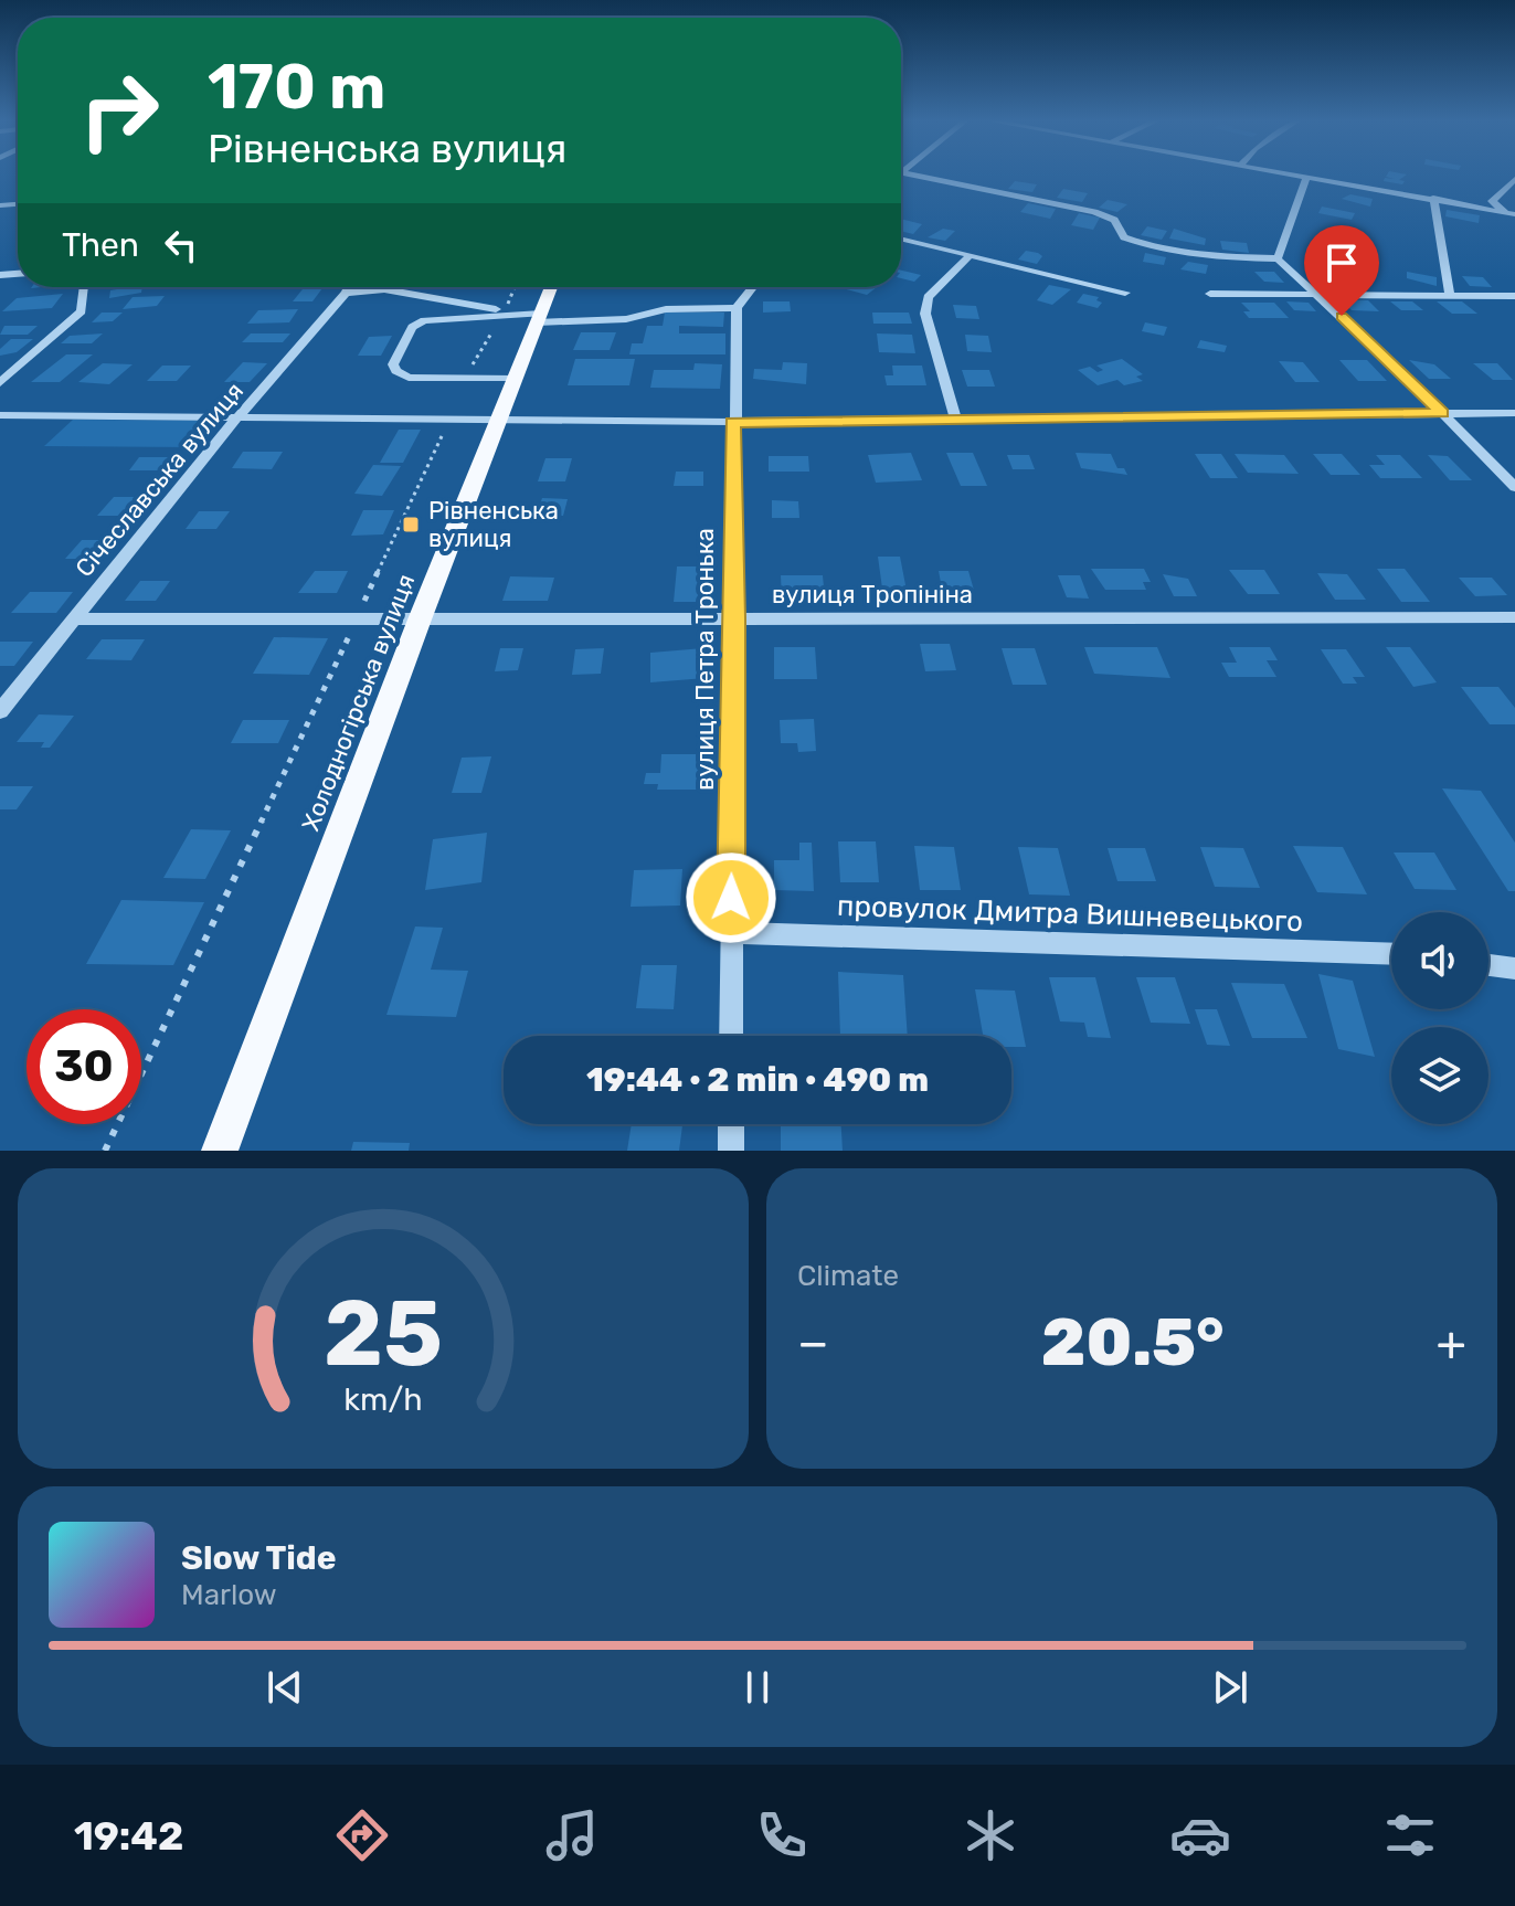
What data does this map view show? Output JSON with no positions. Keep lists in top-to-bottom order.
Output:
{
  "streets": {
    "main road": ["Холодногірська вулиця"],
    "street": [
      "Січеславська вулиця",
      "вулиця Тропініна",
      "вулиця Петра Тронька",
      "провулок Дмитра Вишневецького"
    ]
  },
  "crossings": [
    ["Січеславська вулиця", "вулиця Тропініна"],
    ["вулиця Тропініна", "вулиця Петра Тронька"],
    ["вулиця Тропініна", "Холодногірська вулиця"],
    ["вулиця Петра Тронька", "провулок Дмитра Вишневецького"]
  ],
  "places": {
    "transit": ["Рівненська вулиця"]
  },
  "page": {
    "turn": ["170 m", "Рівненська вулиця"],
    "then": "Then",
    "limit": "30",
    "trip": "19:44 · 2 min · 490 m",
    "tile": "Climate",
    "heat": ["−", "20.5°", "+"],
    "song": ["Slow Tide", "Marlow"],
    "tabs": "19:42",
    "gauge": ["25", "km/h"]
  }
}
